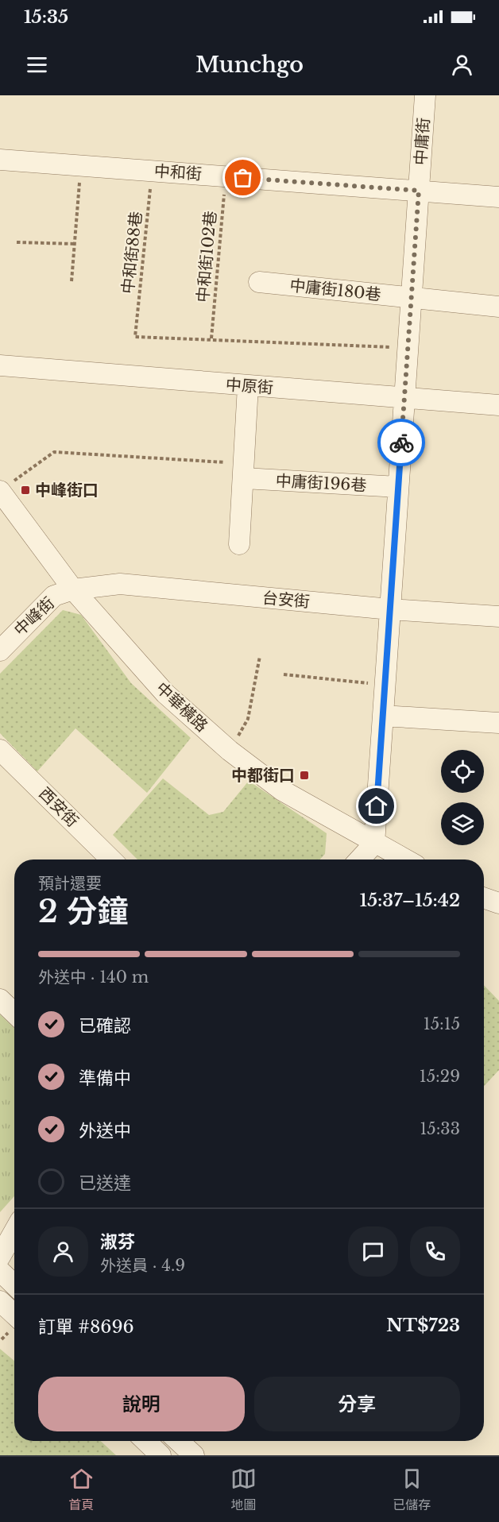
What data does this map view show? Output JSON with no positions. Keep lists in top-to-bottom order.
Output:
{
  "streets": {
    "street": [
      "中庸街",
      "中和街",
      "中庸街180巷",
      "中原街",
      "中庸街196巷",
      "台安街",
      "中峰街",
      "中華橫路",
      "西安街"
    ],
    "path": ["中和街88巷", "中和街102巷"]
  },
  "crossings": [
    ["中庸街", "中和街"],
    ["中庸街", "中庸街180巷"],
    ["中庸街", "中原街"],
    ["中庸街", "中庸街196巷"],
    ["中庸街", "台安街"],
    ["中庸街", "中華橫路"],
    ["中和街", "中和街88巷"],
    ["中和街", "中和街102巷"],
    ["中和街88巷", "中和街102巷"],
    ["台安街", "中峰街"],
    ["台安街", "中華橫路"],
    ["中峰街", "中華橫路"]
  ],
  "places": {
    "transit": ["中峰街口", "中都街口"]
  },
  "page": {
    "status": "15:35",
    "header": "Munchgo",
    "heading": ["2 分鐘", "預計還要", "15:37–15:42"],
    "panel": [
      "淑芬",
      "外送員 · 4.9",
      "訂單 #8696",
      "NT$723"
    ],
    "bar": "外送中 · 140 m",
    "list": [
      ["已確認", "15:15"],
      ["準備中", "15:29"],
      ["外送中", "15:33"],
      "已送達"
    ],
    "buttons": ["說明", "分享"],
    "tabs": ["首頁", "地圖", "已儲存"]
  }
}
